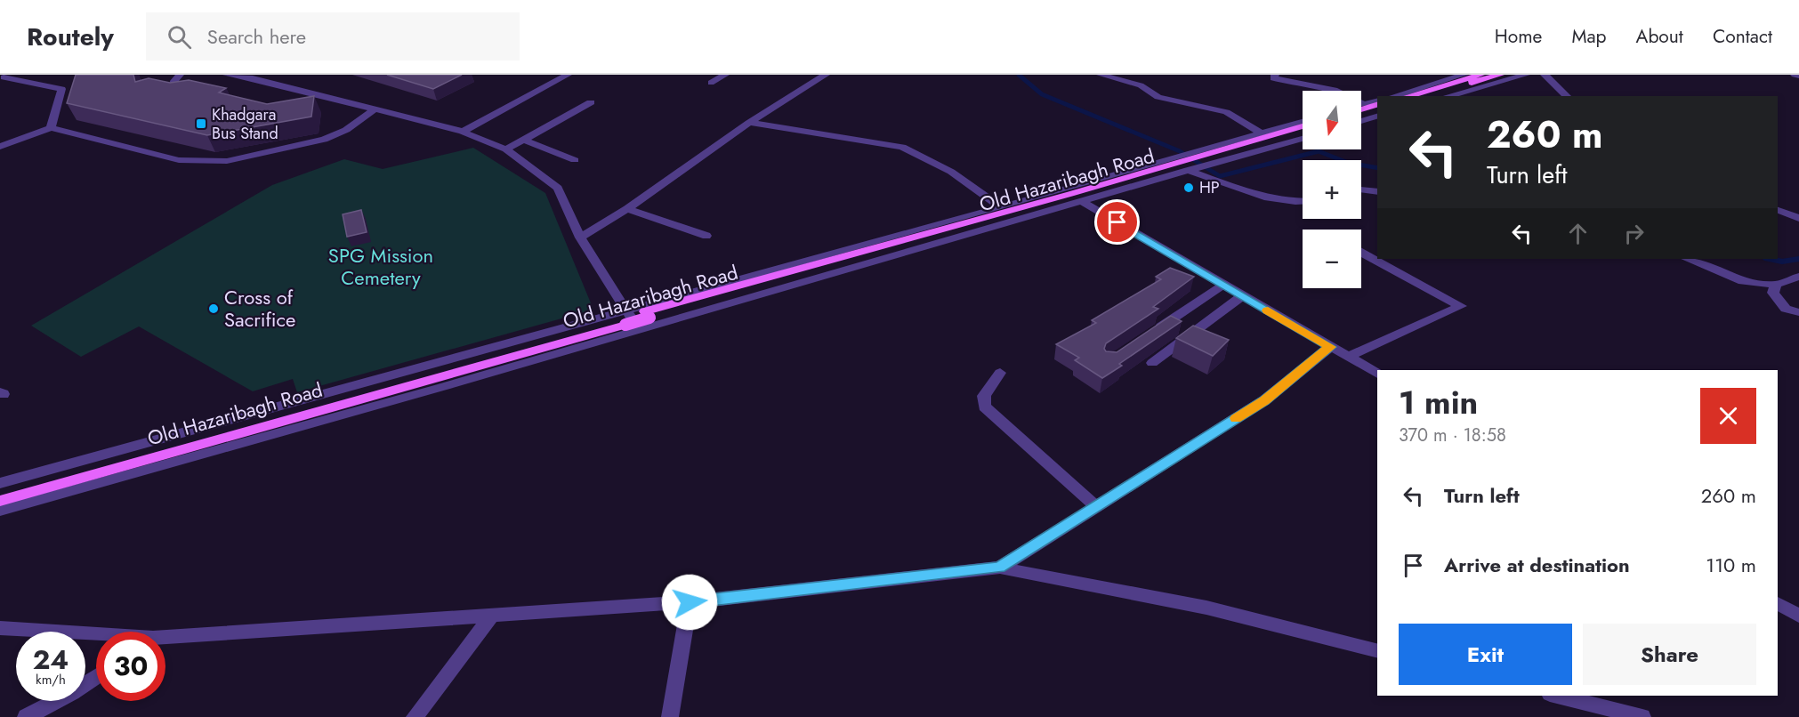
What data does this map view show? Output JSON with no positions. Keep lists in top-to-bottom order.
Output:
{
  "streets": {
    "main road": ["Old Hazaribagh Road"]
  },
  "parks": ["SPG Mission Cemetery"],
  "places": {
    "transit": ["Khadgara Bus Stand"],
    "other": ["HP", "Cross of Sacrifice"]
  },
  "north": "bottom",
  "page": {
    "header": "Routely",
    "search": "Search here",
    "nav": [
      "Home",
      "Map",
      "About",
      "Contact"
    ],
    "map_buttons": ["+", "−"],
    "turn": ["260 m", "Turn left"],
    "heading": ["1 min", "370 m · 18:58"],
    "list": [
      {
        "name": "Turn left",
        "value": "260 m"
      },
      {
        "name": "Arrive at destination",
        "value": "110 m"
      }
    ],
    "buttons": ["Exit", "Share"],
    "speed": "24 km/h",
    "limit": "30"
  }
}
